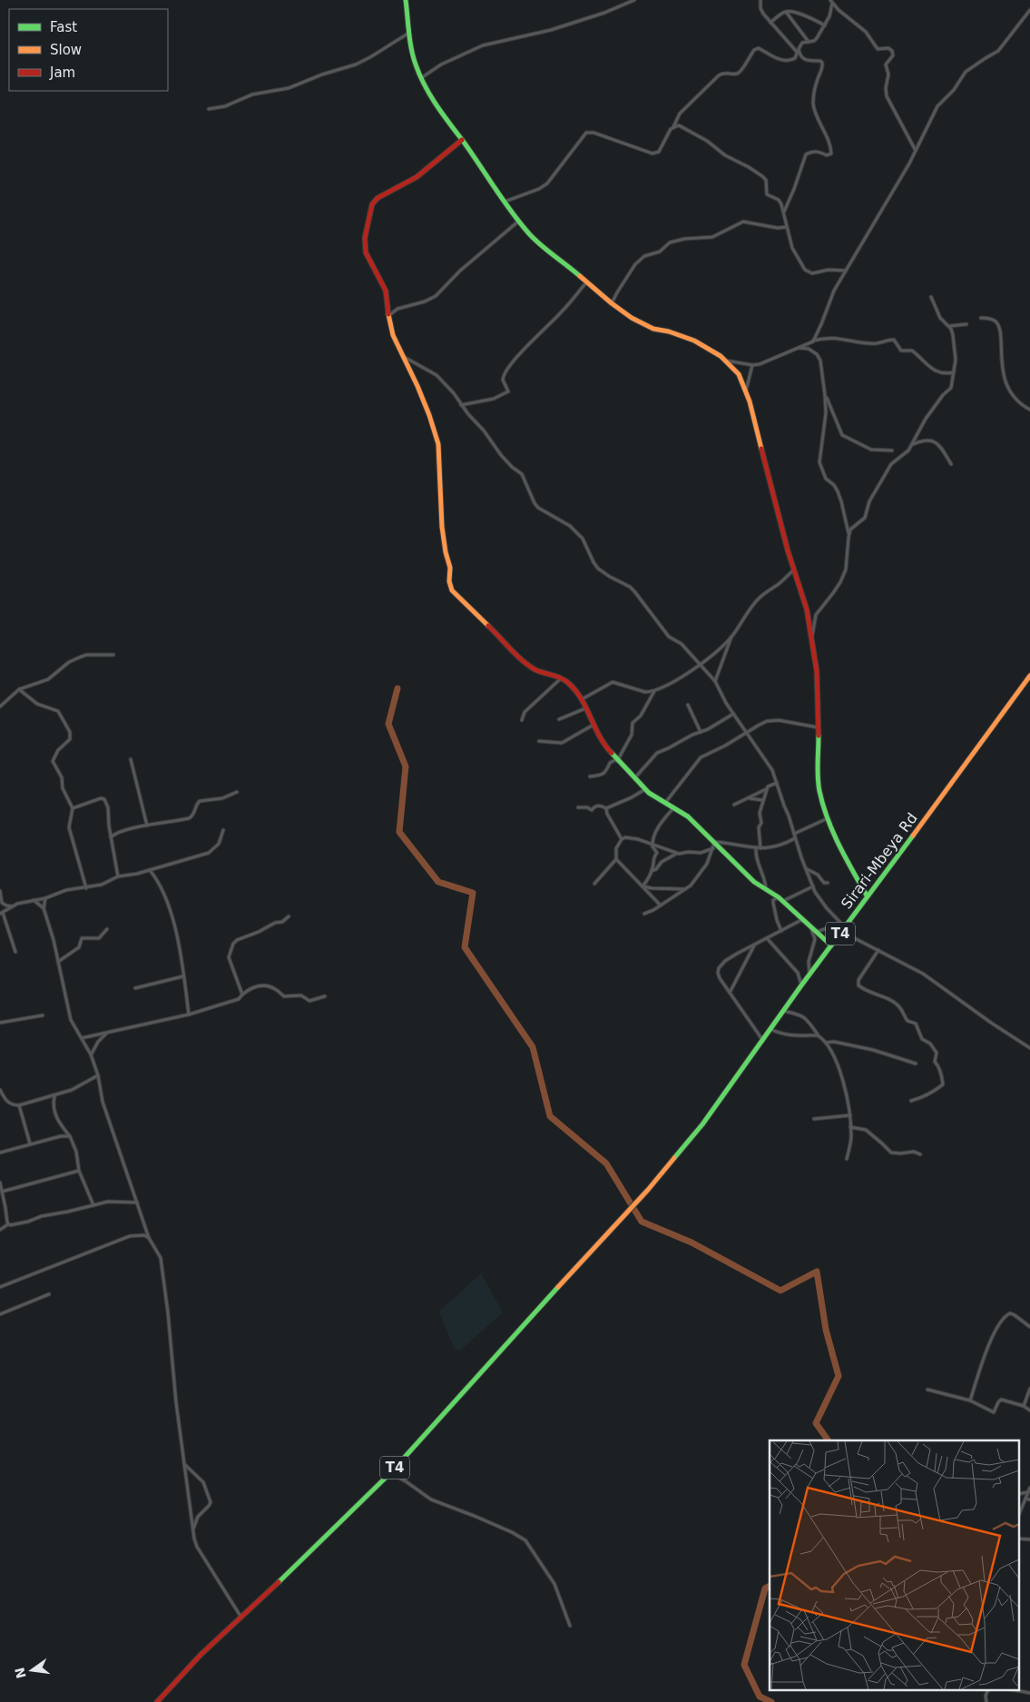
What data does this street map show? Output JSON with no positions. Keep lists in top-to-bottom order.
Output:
{
  "streets": {
    "main road": ["Sirari-Mbeya Rd", "T4"]
  },
  "crossings": [
    ["Sirari-Mbeya Rd", "T4"]
  ],
  "legend": ["Fast", "Slow", "Jam"],
  "north": "left"
}
